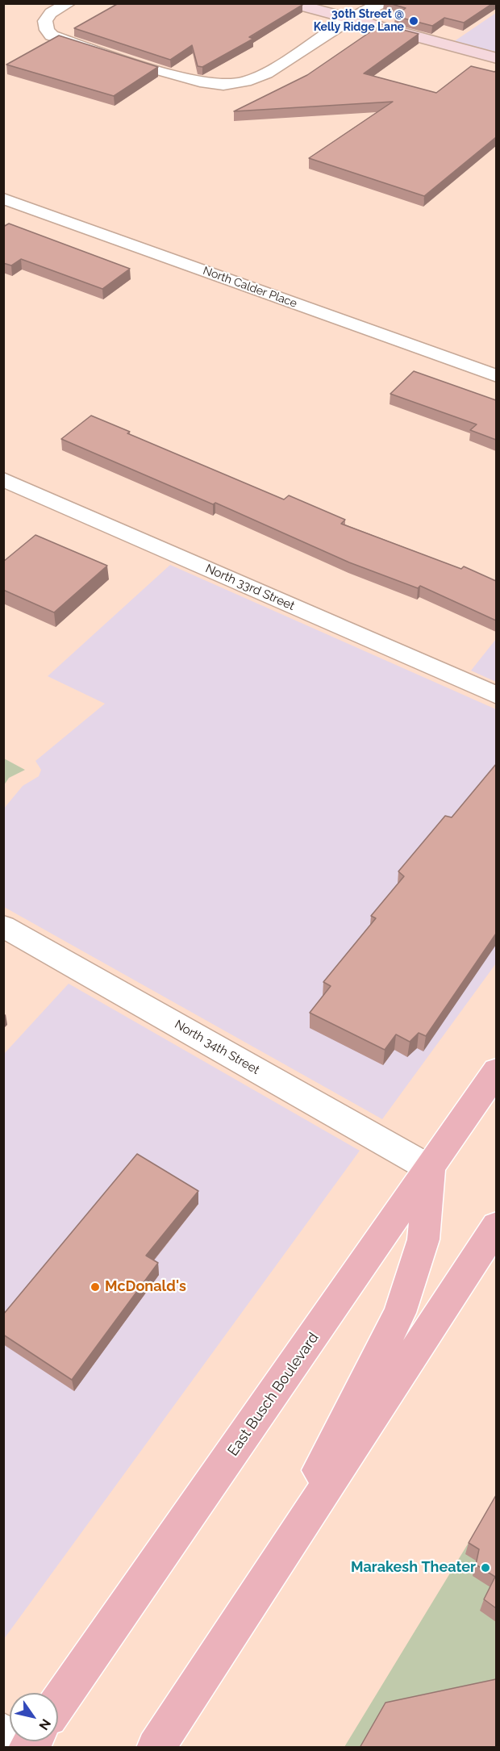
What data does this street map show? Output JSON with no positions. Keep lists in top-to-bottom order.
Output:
{
  "streets": {
    "main road": ["East Busch Boulevard"],
    "street": ["North Calder Place", "North 33rd Street", "North 34th Street"]
  },
  "crossings": [
    ["North 34th Street", "East Busch Boulevard"]
  ],
  "places": ["30th Street @ Kelly Ridge Lane", "McDonald's", "Marakesh Theater"],
  "north": "bottom right"
}
